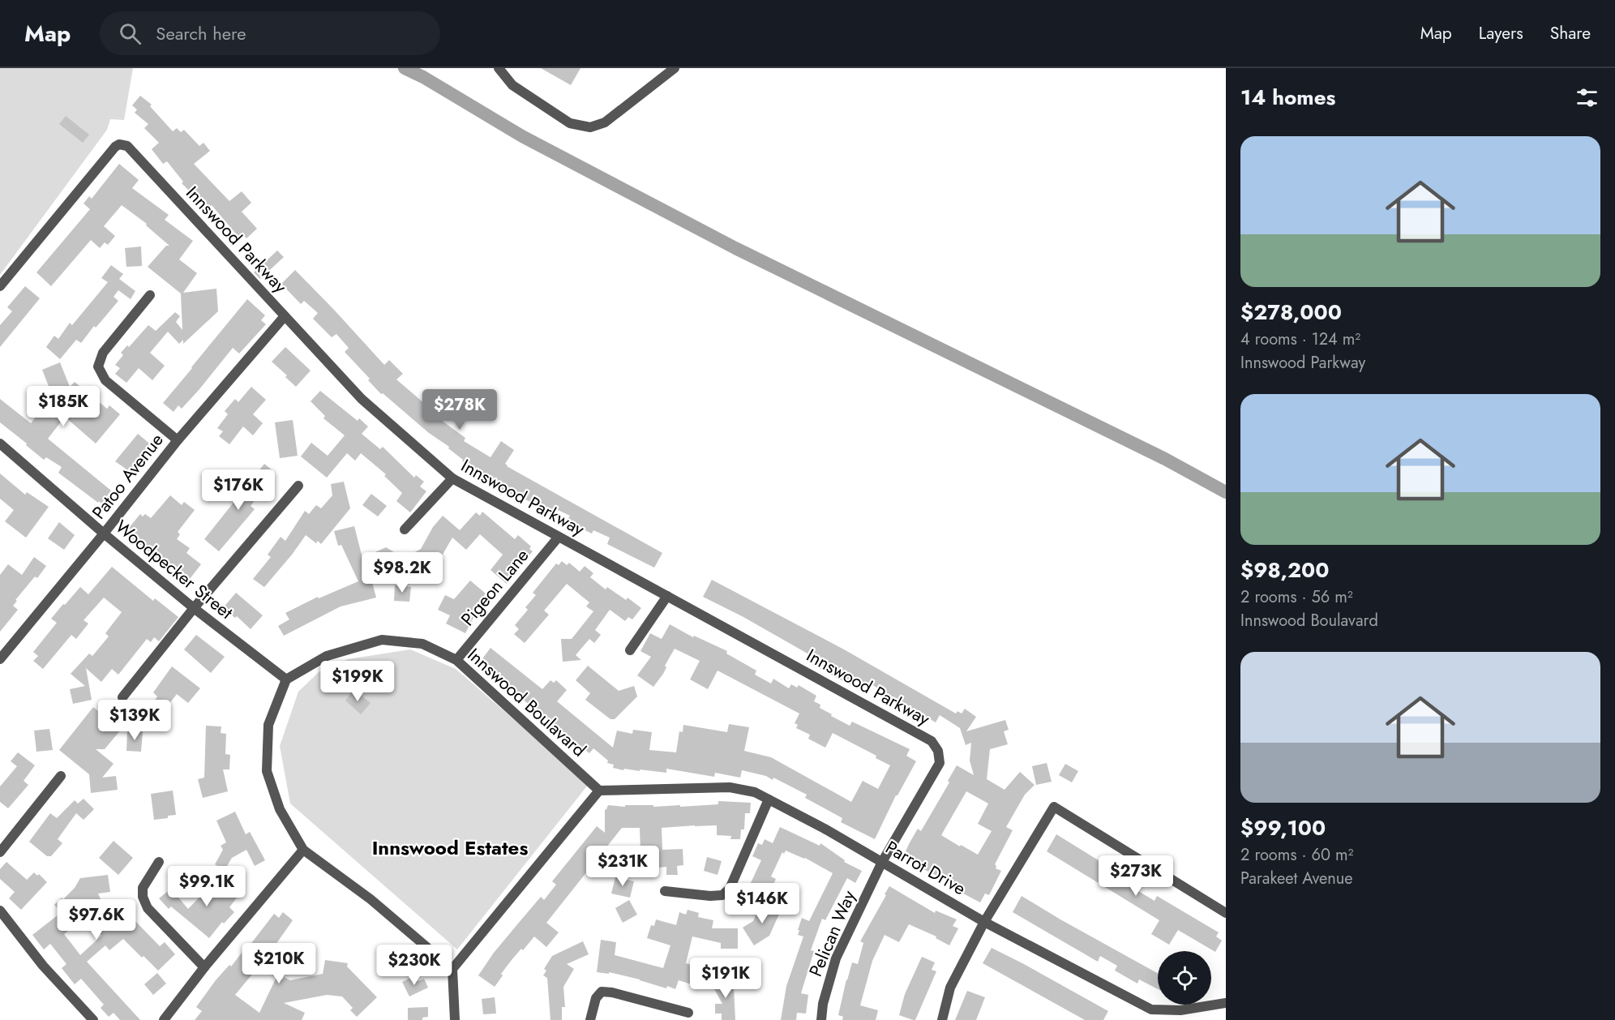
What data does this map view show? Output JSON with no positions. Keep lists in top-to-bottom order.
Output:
{
  "streets": {
    "street": [
      "Innswood Parkway",
      "Patoo Avenue",
      "Woodpecker Street",
      "Pigeon Lane",
      "Innswood Boulavard",
      "Parrot Drive",
      "Pelican Way"
    ]
  },
  "crossings": [
    ["Innswood Parkway", "Patoo Avenue"],
    ["Innswood Parkway", "Pigeon Lane"],
    ["Innswood Parkway", "Parrot Drive"],
    ["Innswood Parkway", "Pelican Way"],
    ["Patoo Avenue", "Woodpecker Street"],
    ["Woodpecker Street", "Innswood Boulavard"],
    ["Pigeon Lane", "Innswood Boulavard"],
    ["Innswood Boulavard", "Parrot Drive"],
    ["Parrot Drive", "Pelican Way"]
  ],
  "districts": ["Innswood Estates"],
  "page": {
    "header": "Map",
    "search": "Search here",
    "nav": ["Map", "Layers", "Share"],
    "heading": "14 homes",
    "list": [
      {
        "name": "$278,000",
        "note": "4 rooms · 124 m² · Innswood Parkway"
      },
      {
        "name": "$98,200",
        "note": "2 rooms · 56 m² · Innswood Boulavard"
      },
      {
        "name": "$99,100",
        "note": "2 rooms · 60 m² · Parakeet Avenue"
      }
    ],
    "price": [
      "$185K",
      "$278K",
      "$176K",
      "$98.2K",
      "$199K",
      "$139K",
      "$231K",
      "$273K",
      "$99.1K",
      "$146K",
      "$97.6K",
      "$210K",
      "$230K",
      "$191K"
    ]
  }
}
